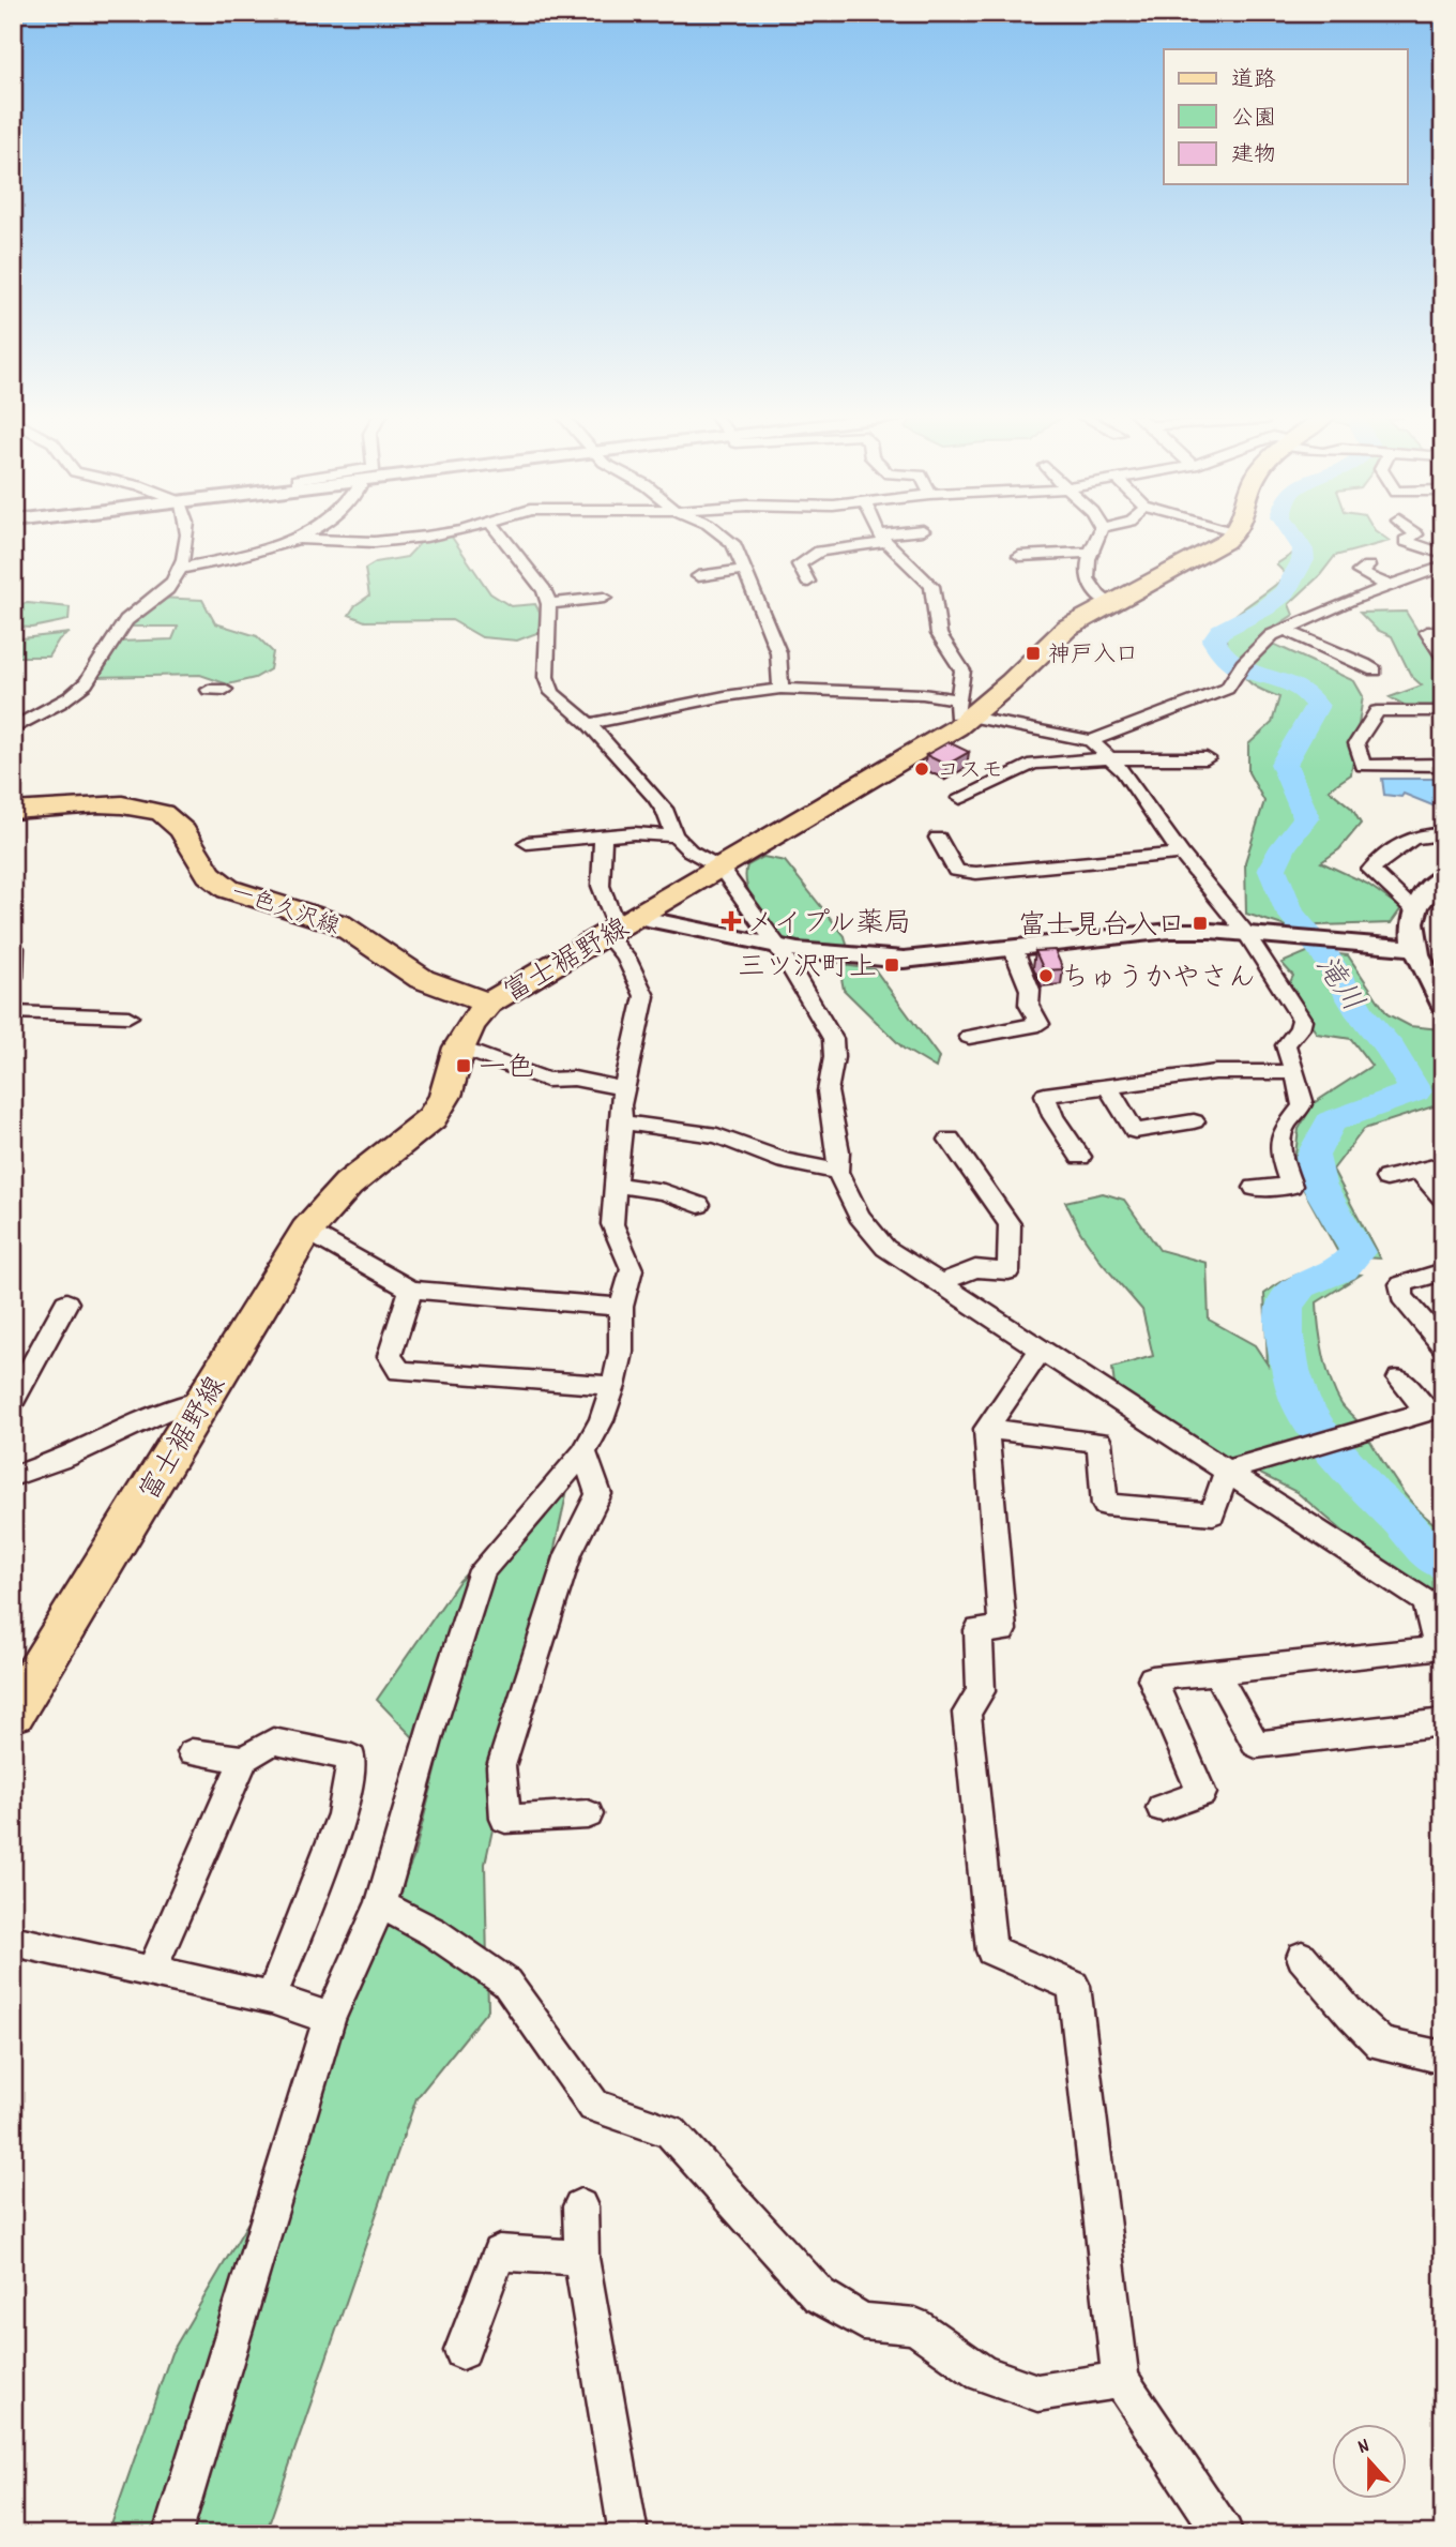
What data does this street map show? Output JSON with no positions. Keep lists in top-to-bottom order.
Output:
{
  "streets": {
    "main road": ["一色久沢線", "富士裾野線"]
  },
  "crossings": [
    ["一色久沢線", "富士裾野線"]
  ],
  "water": ["滝川"],
  "places": {
    "transit": [
      "神戸入口",
      "富士見台入口",
      "三ツ沢町上",
      "一色"
    ],
    "other": ["コスモ", "ちゅうかやさん"],
    "health": ["メイプル薬局"]
  },
  "legend": ["道路", "公園", "建物"],
  "north": "top"
}
